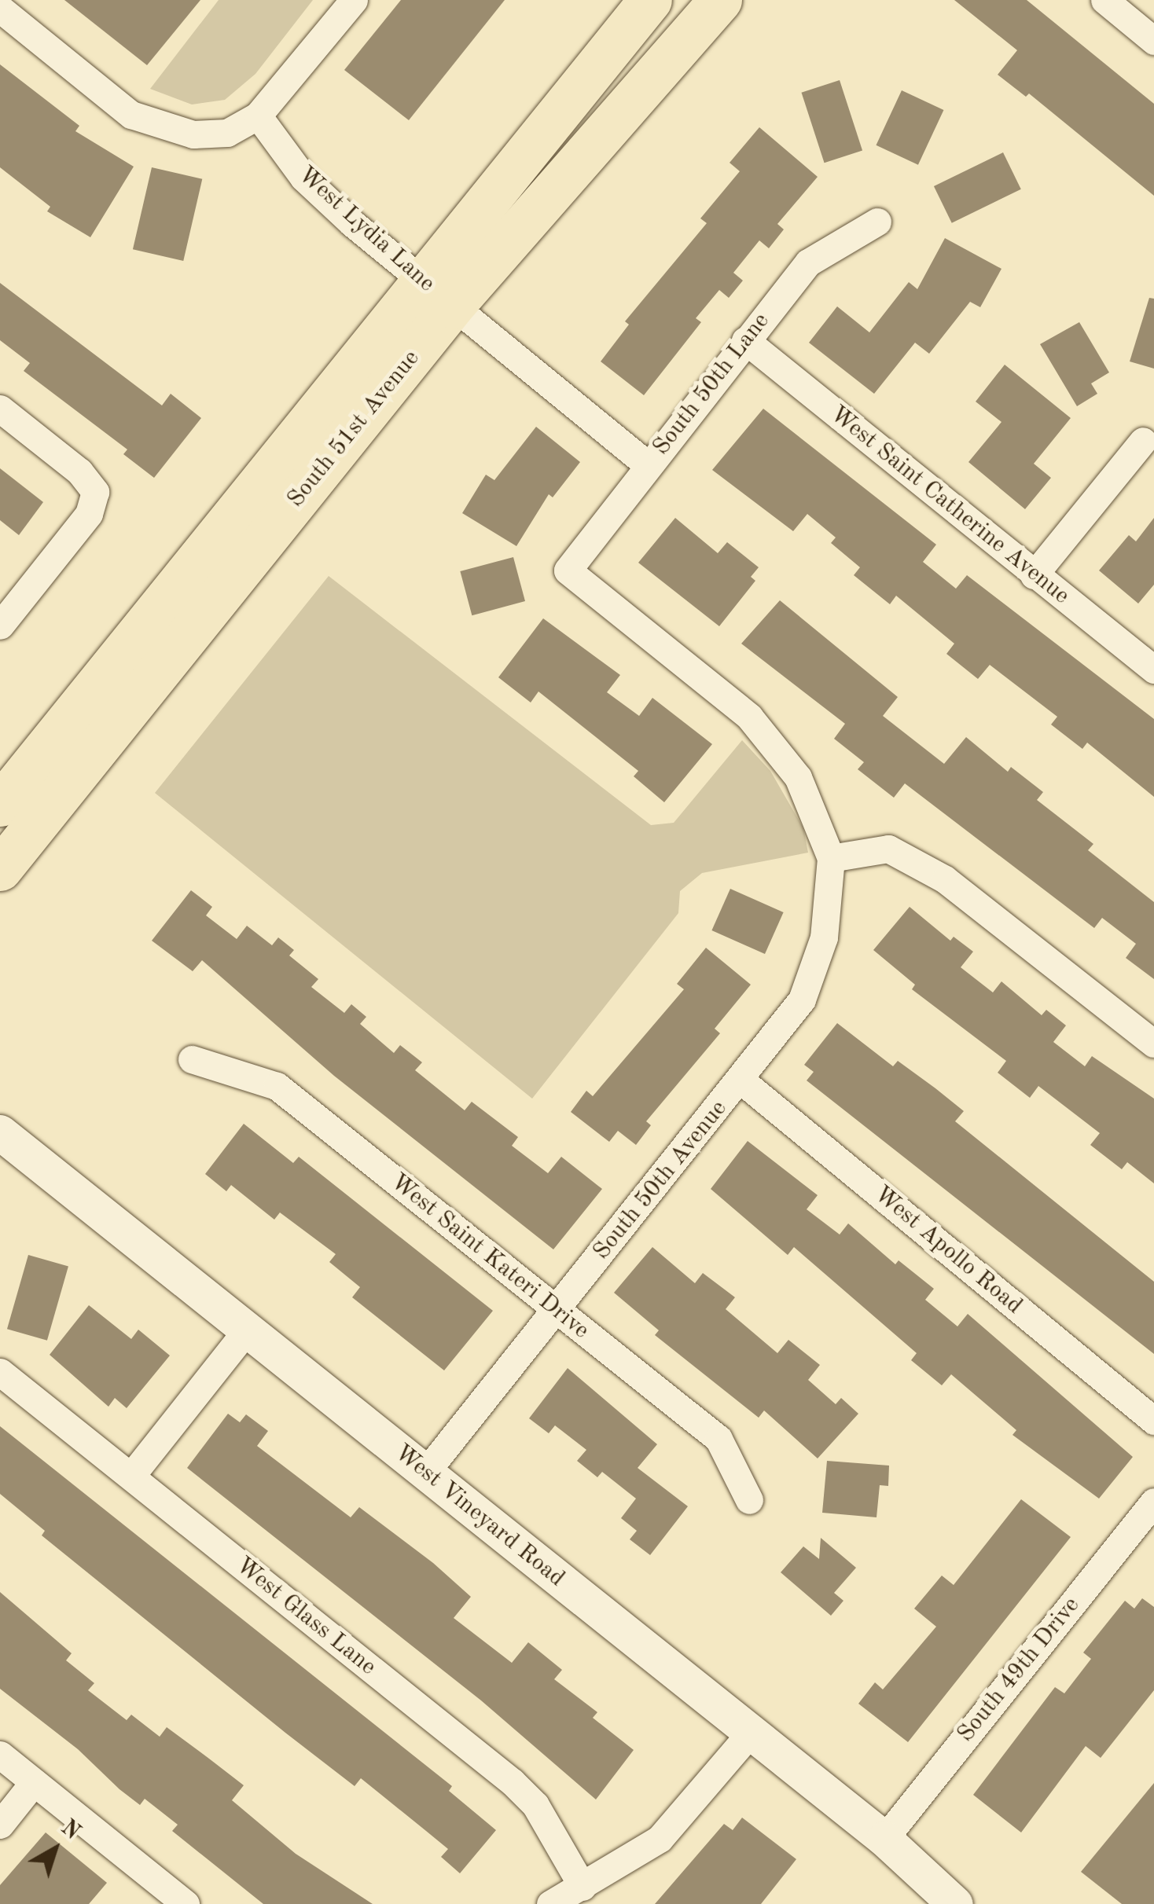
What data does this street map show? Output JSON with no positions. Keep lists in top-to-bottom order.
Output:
{
  "streets": {
    "main road": ["South 51st Avenue"],
    "street": [
      "West Lydia Lane",
      "South 50th Lane",
      "West Saint Catherine Avenue",
      "South 50th Avenue",
      "West Apollo Road",
      "West Saint Kateri Drive",
      "West Vineyard Road",
      "West Glass Lane",
      "South 49th Drive"
    ]
  },
  "crossings": [
    ["West Lydia Lane", "South 50th Lane"],
    ["West Lydia Lane", "South 51st Avenue"],
    ["South 50th Lane", "West Saint Catherine Avenue"],
    ["South 50th Lane", "South 50th Avenue"],
    ["South 50th Avenue", "West Apollo Road"],
    ["South 50th Avenue", "West Saint Kateri Drive"],
    ["South 50th Avenue", "West Vineyard Road"],
    ["West Vineyard Road", "South 49th Drive"]
  ],
  "north": "top right"
}
